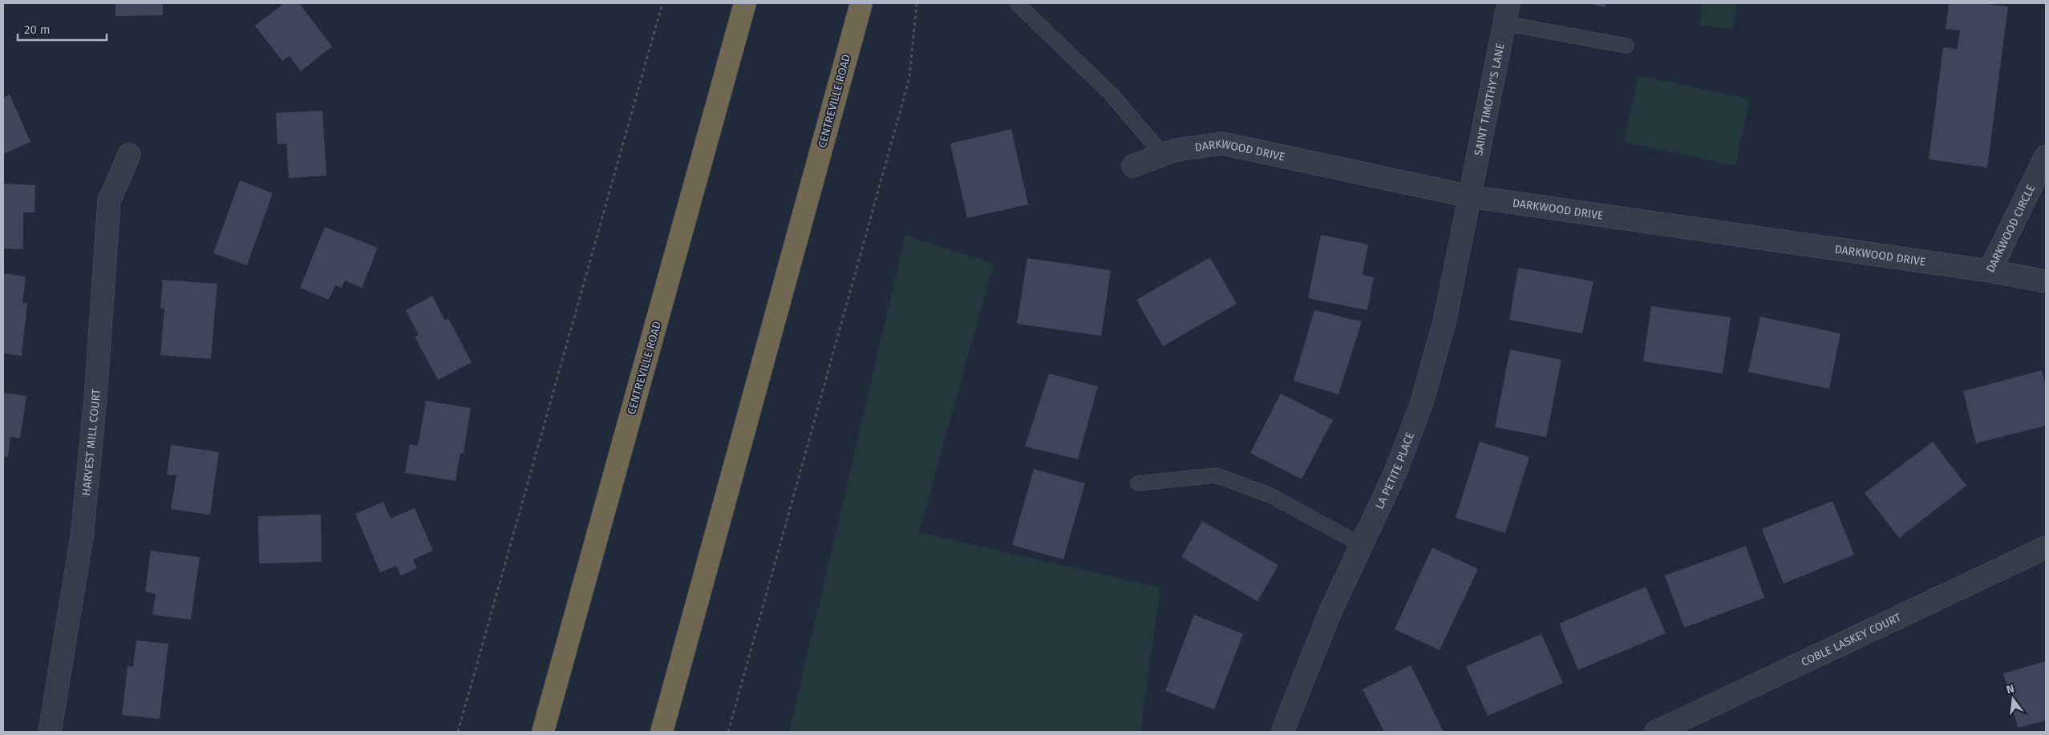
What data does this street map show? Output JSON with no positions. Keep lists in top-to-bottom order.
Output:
{
  "streets": {
    "highway": ["CENTREVILLE ROAD"],
    "street": [
      "SAINT TIMOTHY'S LANE",
      "DARKWOOD DRIVE",
      "DARKWOOD CIRCLE",
      "HARVEST MILL COURT",
      "LA PETITE PLACE",
      "COBLE LASKEY COURT"
    ]
  },
  "crossings": [
    ["SAINT TIMOTHY'S LANE", "DARKWOOD DRIVE"],
    ["SAINT TIMOTHY'S LANE", "LA PETITE PLACE"],
    ["DARKWOOD DRIVE", "DARKWOOD CIRCLE"],
    ["DARKWOOD DRIVE", "LA PETITE PLACE"]
  ],
  "scale_bar": "20 m",
  "north": "top"
}
